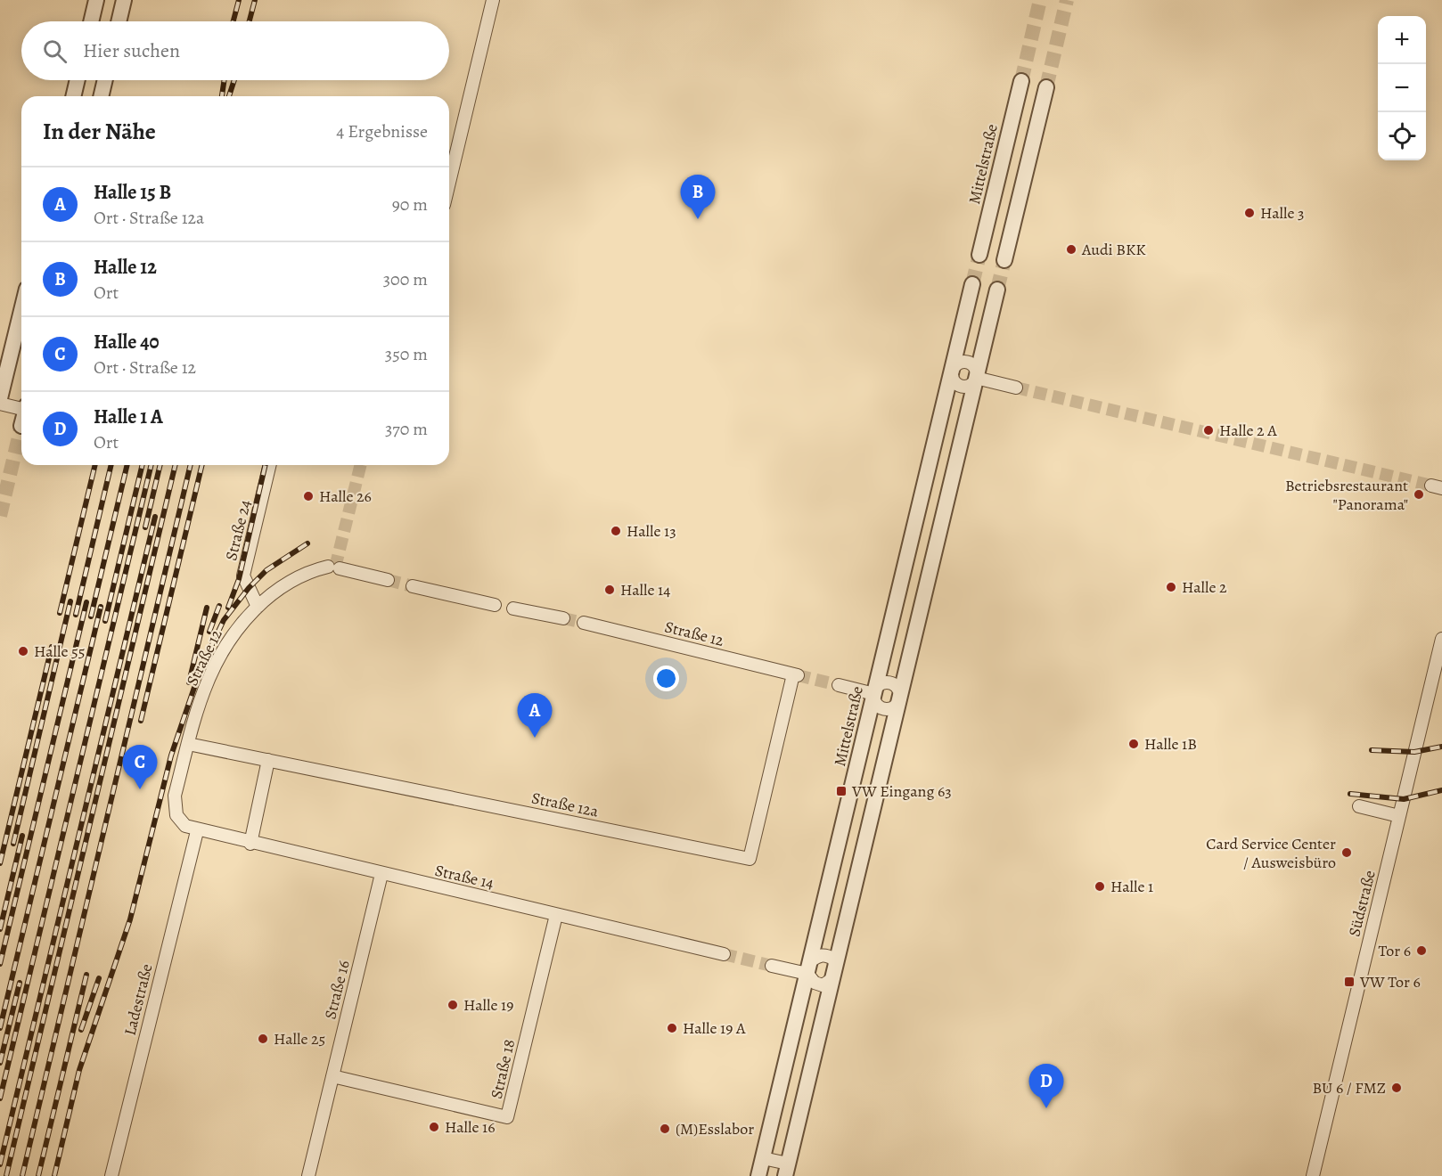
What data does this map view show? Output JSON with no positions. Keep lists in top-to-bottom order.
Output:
{
  "streets": {
    "street": [
      "Mittelstraße",
      "Straße 24",
      "Straße 12",
      "Straße 12a",
      "Straße 14",
      "Südstraße",
      "Straße 16",
      "Ladestraße",
      "Straße 18"
    ]
  },
  "crossings": [
    ["Straße 24", "Straße 12"],
    ["Straße 12", "Straße 12a"],
    ["Straße 12", "Straße 14"],
    ["Straße 12", "Ladestraße"],
    ["Straße 14", "Straße 16"],
    ["Straße 14", "Ladestraße"],
    ["Straße 14", "Straße 18"],
    ["Straße 16", "Straße 18"]
  ],
  "places": {
    "other": [
      "Halle 3",
      "Audi BKK",
      "Halle 2 A",
      "Betriebsrestaurant \"Panorama\"",
      "Halle 26",
      "Halle 13",
      "Halle 2",
      "Halle 14",
      "Halle 55",
      "Halle 1B",
      "Card Service Center / Ausweisbüro",
      "Halle 1",
      "Tor 6",
      "Halle 19",
      "Halle 19 A",
      "Halle 25",
      "BU 6 / FMZ",
      "Halle 16",
      "(M)Esslabor"
    ],
    "transit": ["VW Eingang 63", "VW Tor 6"]
  },
  "page": {
    "map_buttons": ["+", "−"],
    "search": "Hier suchen",
    "heading": ["In der Nähe", "4 Ergebnisse"],
    "list": [
      {
        "mark": "A",
        "name": "Halle 15 B",
        "note": "Ort · Straße 12a",
        "value": "90 m"
      },
      {
        "mark": "B",
        "name": "Halle 12",
        "note": "Ort",
        "value": "300 m"
      },
      {
        "mark": "C",
        "name": "Halle 40",
        "note": "Ort · Straße 12",
        "value": "350 m"
      },
      {
        "mark": "D",
        "name": "Halle 1 A",
        "note": "Ort",
        "value": "370 m"
      }
    ],
    "pins": [
      "B",
      "A",
      "C",
      "D"
    ]
  }
}
